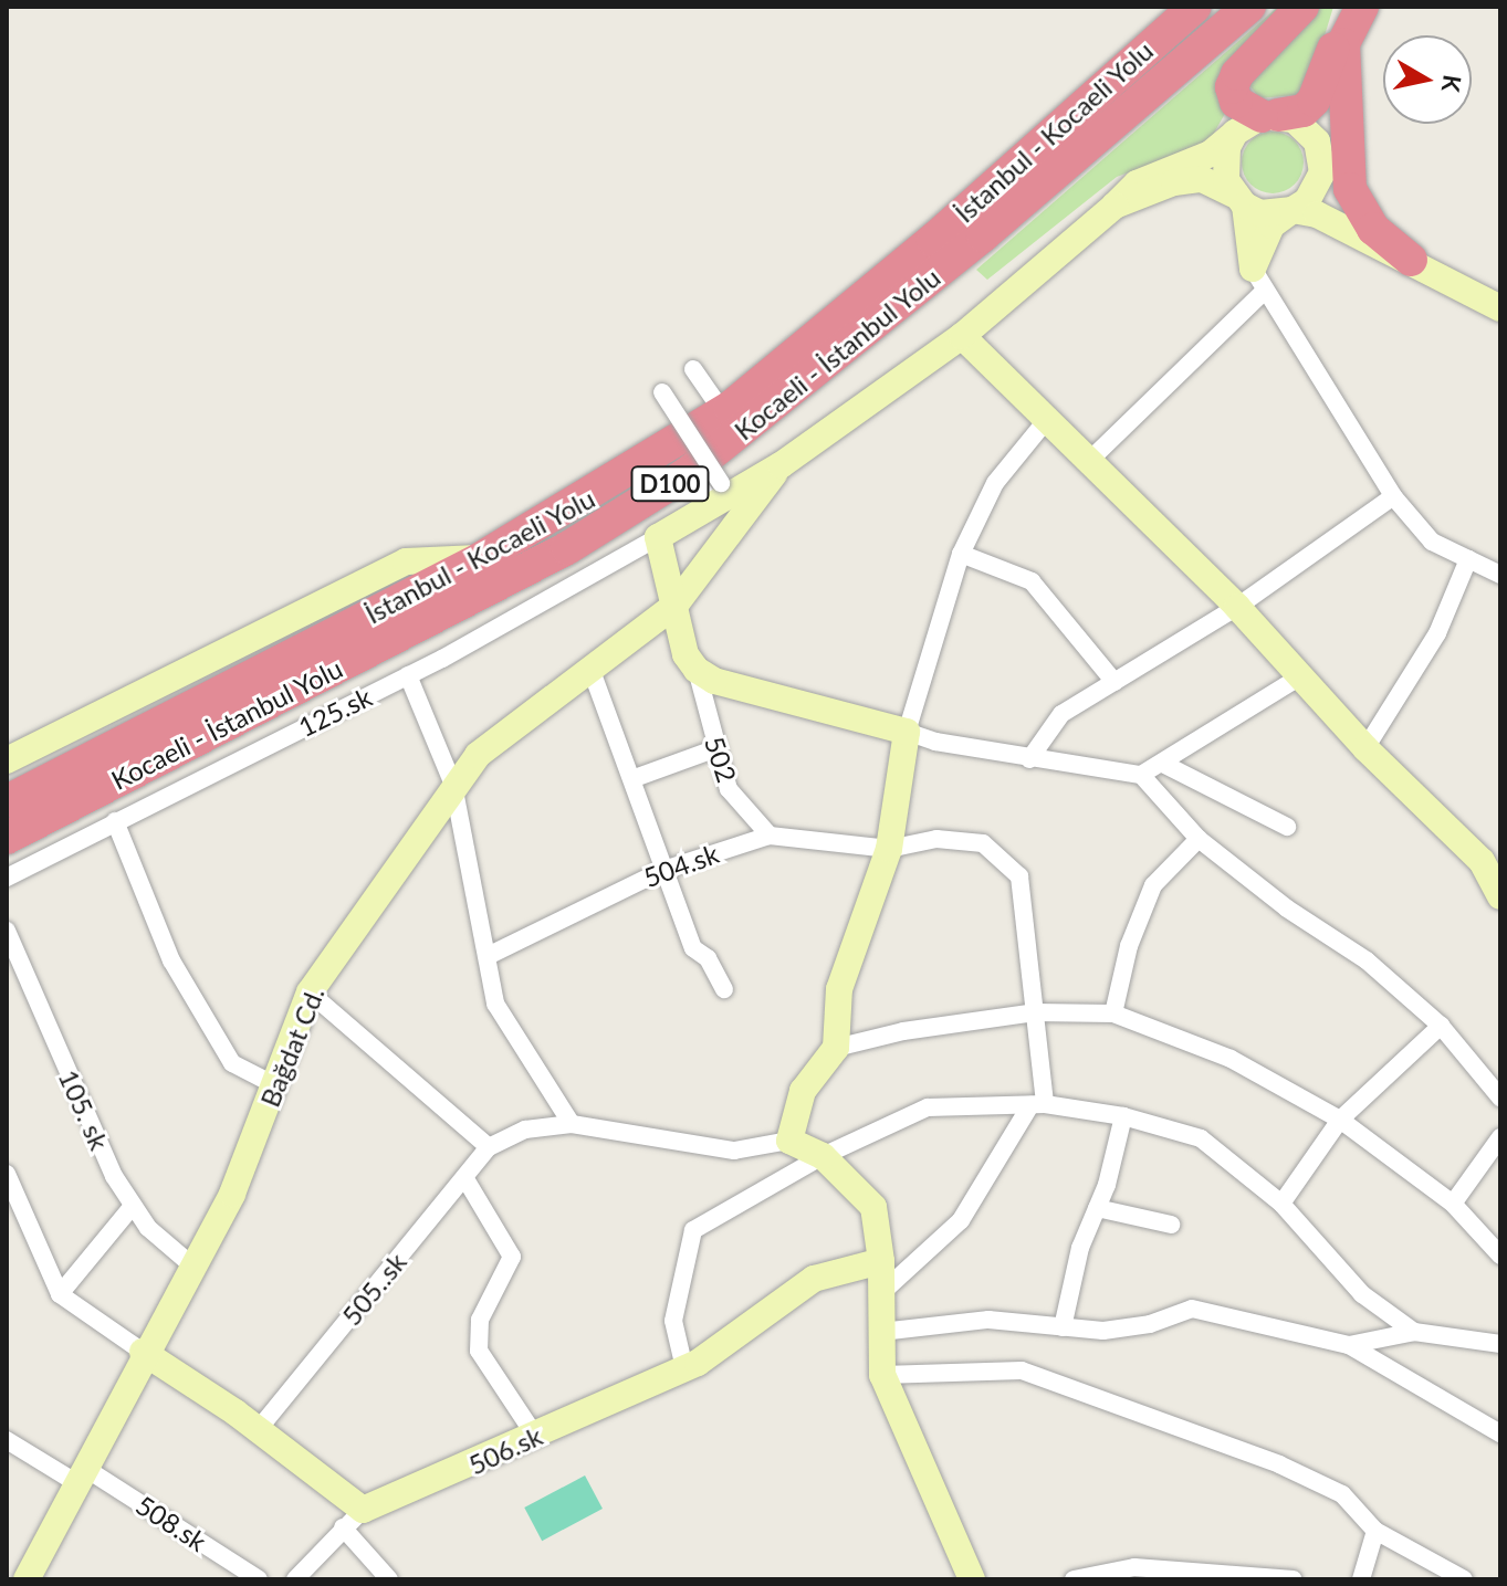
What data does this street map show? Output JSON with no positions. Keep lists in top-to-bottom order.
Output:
{
  "streets": {
    "highway": ["İstanbul - Kocaeli Yolu", "Kocaeli - İstanbul Yolu", "D100"],
    "main road": ["Bağdat Cd.", "506.sk"],
    "street": [
      "125.sk",
      "502",
      "504.sk",
      "105. sk",
      "505..sk",
      "508.sk"
    ]
  },
  "crossings": [
    ["502", "504.sk"],
    ["Bağdat Cd.", "105. sk"],
    ["Bağdat Cd.", "508.sk"]
  ],
  "north": "right"
}
